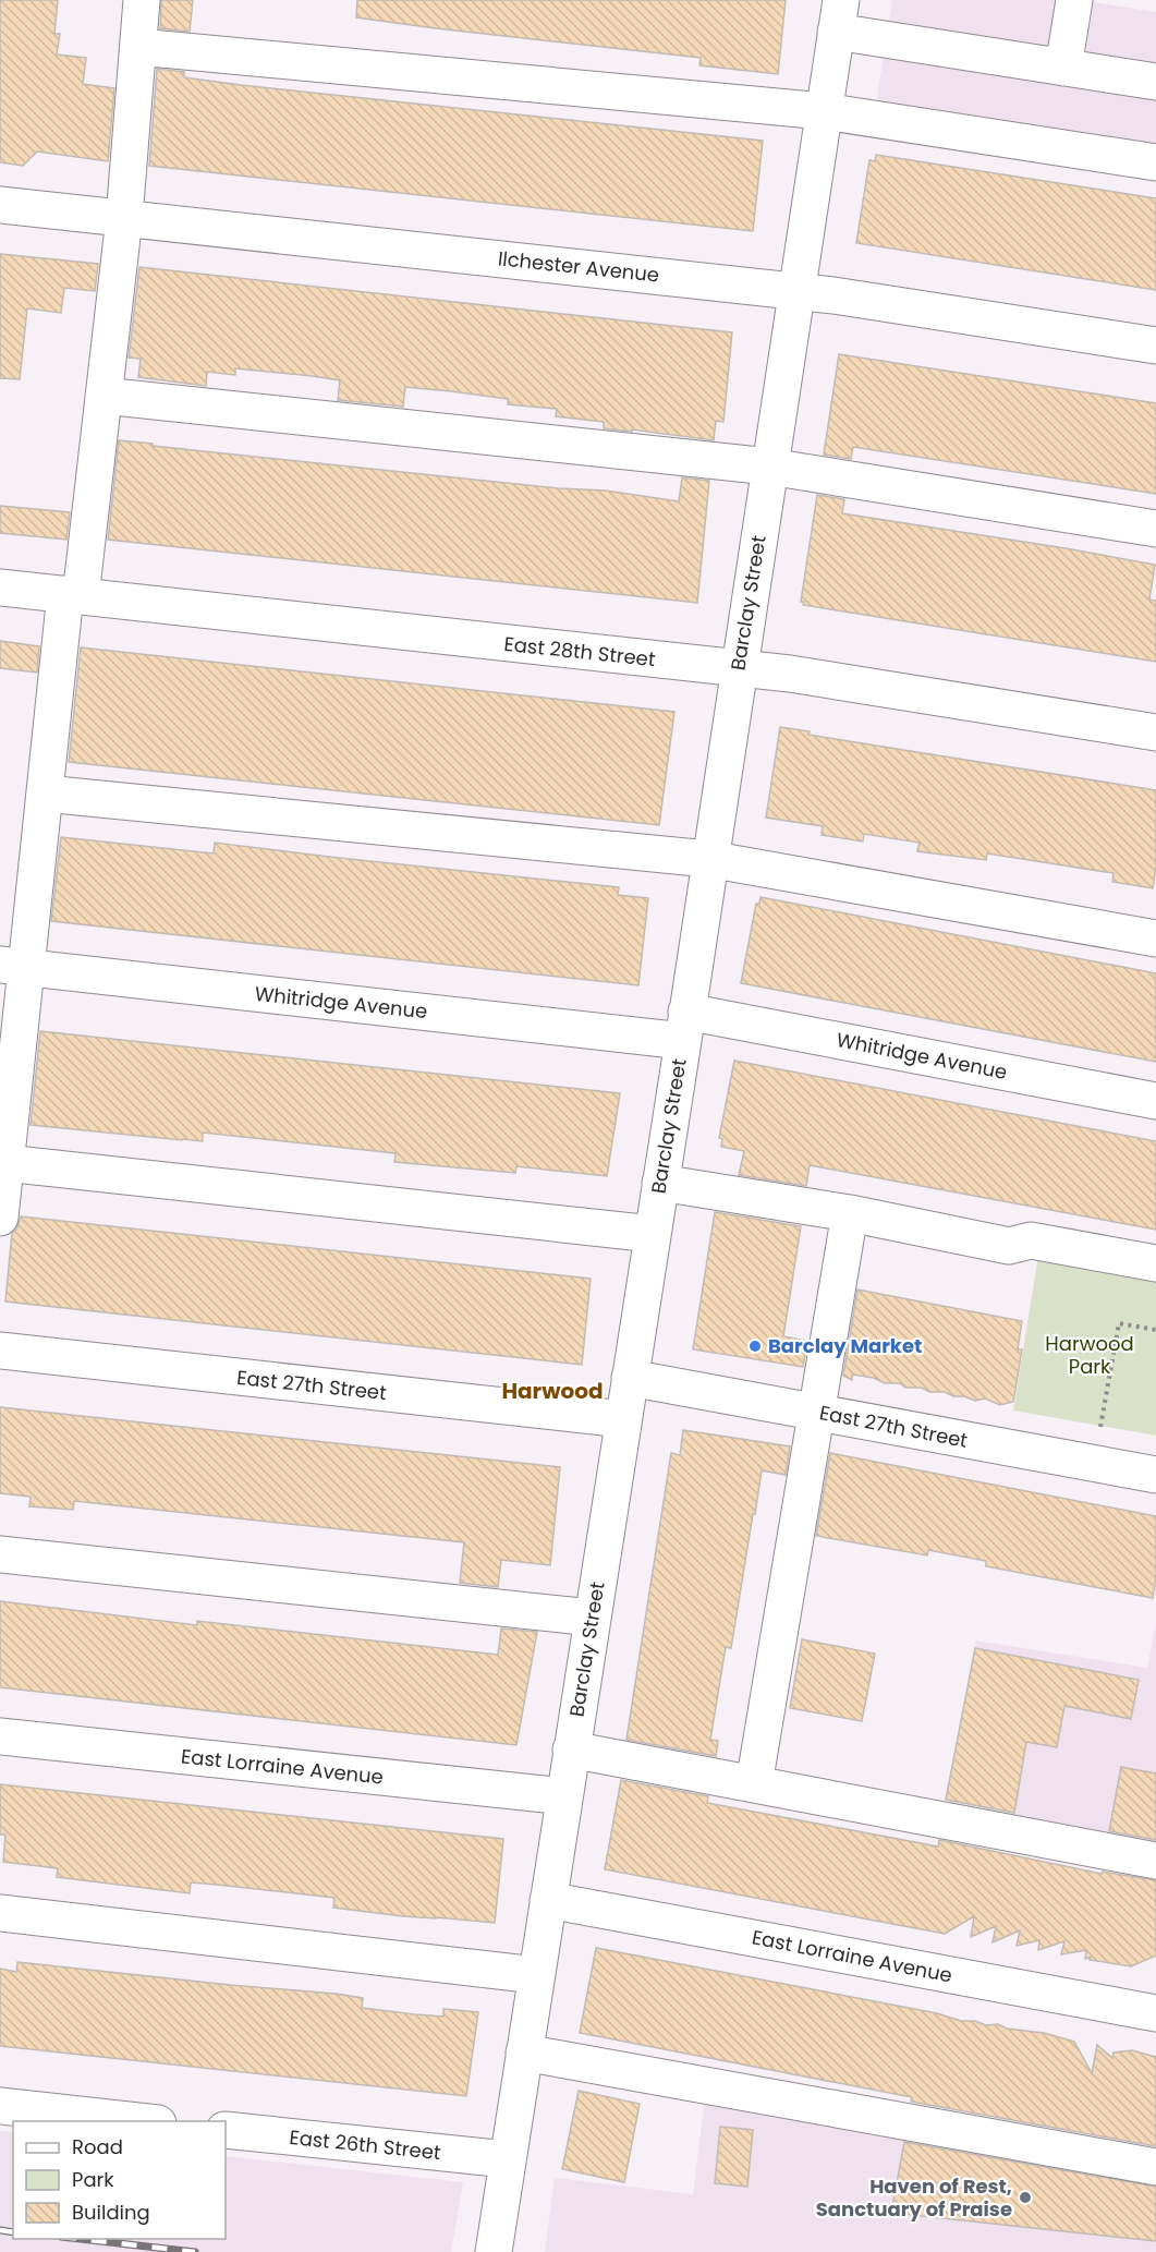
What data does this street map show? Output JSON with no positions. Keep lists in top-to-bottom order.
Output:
{
  "streets": {
    "street": [
      "Ilchester Avenue",
      "Barclay Street",
      "East 28th Street",
      "Whitridge Avenue",
      "East 27th Street",
      "East Lorraine Avenue",
      "East 26th Street"
    ]
  },
  "crossings": [
    ["Ilchester Avenue", "Barclay Street"],
    ["Barclay Street", "East 28th Street"],
    ["Barclay Street", "Whitridge Avenue"],
    ["Barclay Street", "East 27th Street"],
    ["Barclay Street", "East Lorraine Avenue"],
    ["Barclay Street", "East 26th Street"]
  ],
  "districts": ["Harwood"],
  "parks": ["Harwood Park"],
  "places": ["Barclay Market", "Haven of Rest, Sanctuary of Praise"],
  "legend": ["Road", "Park", "Building"]
}
